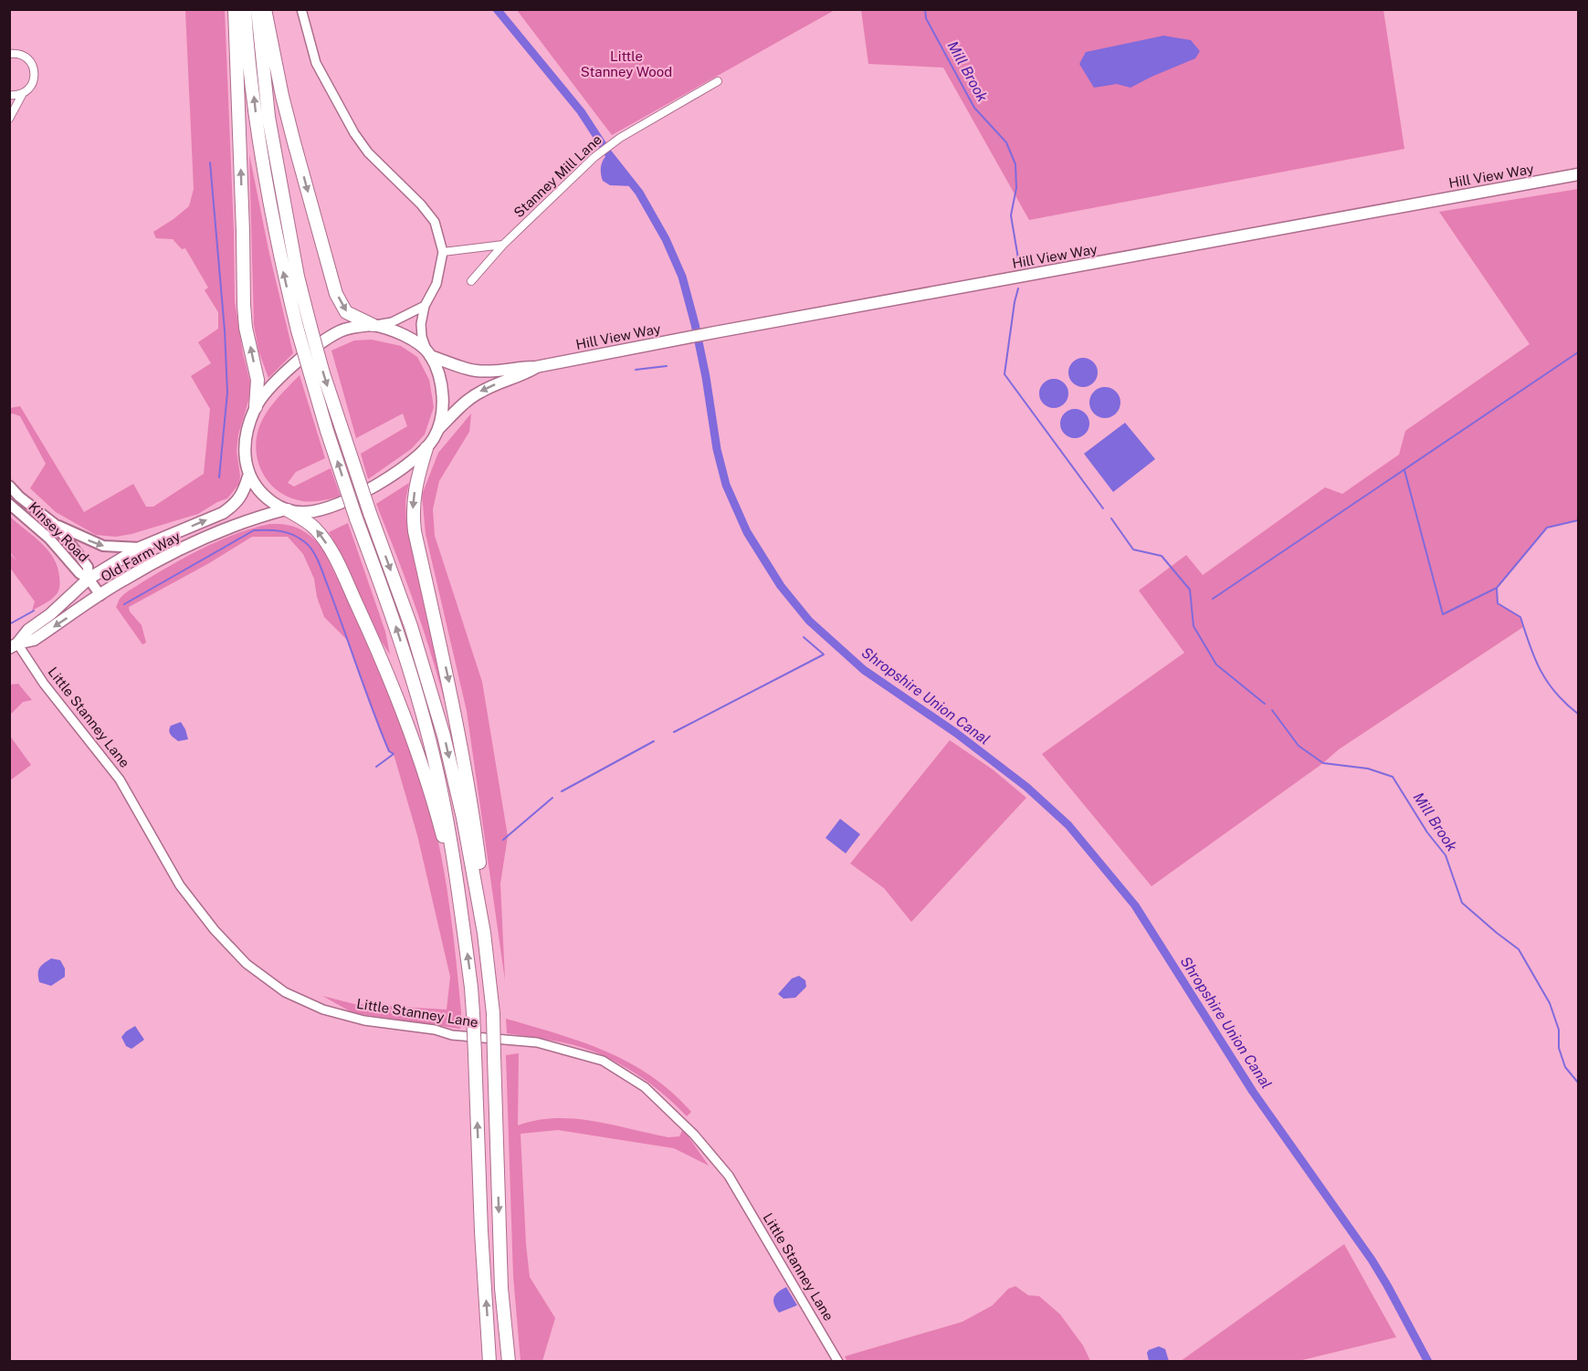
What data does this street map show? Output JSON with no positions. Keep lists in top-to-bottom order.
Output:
{
  "streets": {
    "main road": ["Hill View Way", "Kinsey Road", "Old Farm Way"],
    "street": ["Stanney Mill Lane", "Little Stanney Lane"]
  },
  "crossings": [
    ["Hill View Way", "Old Farm Way"],
    ["Kinsey Road", "Old Farm Way"],
    ["Old Farm Way", "Little Stanney Lane"]
  ],
  "water": ["Mill Brook", "Shropshire Union Canal"],
  "parks": ["Little Stanney Wood"]
}
